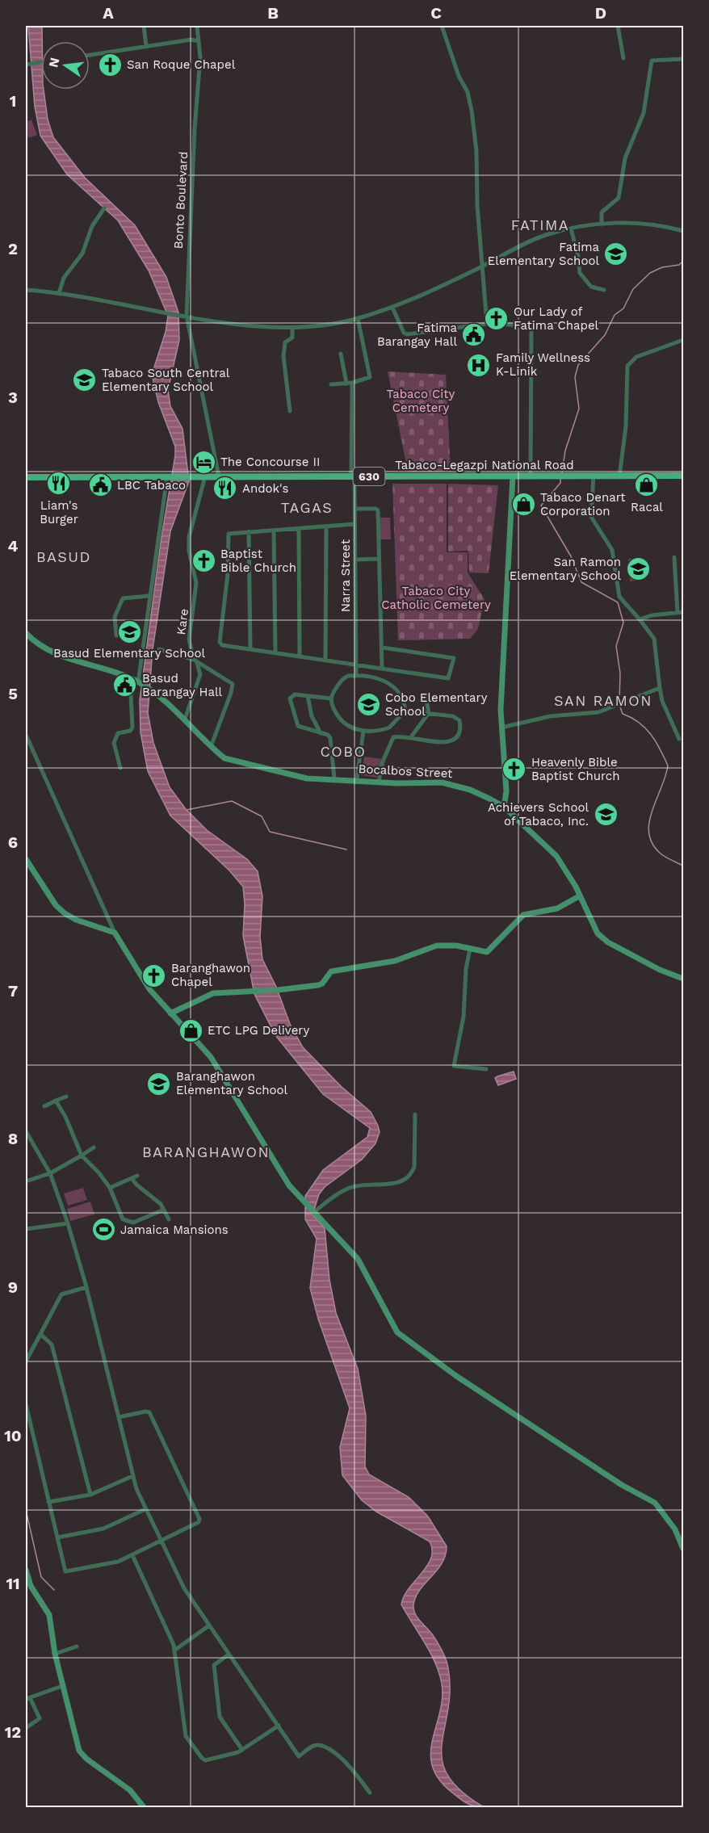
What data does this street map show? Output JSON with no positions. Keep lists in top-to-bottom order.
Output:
{
  "streets": {
    "main road": ["Tabaco-Legazpi National Road", "630"],
    "street": [
      "Bonto Boulevard",
      "Narra Street",
      "Kare",
      "Bocalbos Street"
    ]
  },
  "crossings": [
    ["Bonto Boulevard", "Tabaco-Legazpi National Road"],
    ["Tabaco-Legazpi National Road", "630"],
    ["Tabaco-Legazpi National Road", "Narra Street"],
    ["Tabaco-Legazpi National Road", "Kare"],
    ["Kare", "Bocalbos Street"]
  ],
  "districts": [
    "FATIMA",
    "TAGAS",
    "BASUD",
    "SAN RAMON",
    "COBO",
    "BARANGHAWON"
  ],
  "parks": ["Tabaco City Cemetery", "Tabaco City Catholic Cemetery"],
  "places": {
    "church": [
      "San Roque Chapel",
      "Our Lady of Fatima Chapel",
      "Baptist Bible Church",
      "Heavenly Bible Baptist Church",
      "Baranghawon Chapel"
    ],
    "school or university": [
      "Fatima Elementary School",
      "Tabaco South Central Elementary School",
      "San Ramon Elementary School",
      "Basud Elementary School",
      "Cobo Elementary School",
      "Achievers School of Tabaco, Inc.",
      "Baranghawon Elementary School"
    ],
    "public building": ["Fatima Barangay Hall", "LBC Tabaco", "Basud Barangay Hall"],
    "hospital": ["Family Wellness K-Linik"],
    "hotel": ["The Concourse II"],
    "restaurant": ["Liam's Burger", "Andok's"],
    "shop": ["Racal", "Tabaco Denart Corporation", "ETC LPG Delivery"],
    "sports": ["Jamaica Mansions"]
  },
  "north": "left",
  "grid": {
    "columns": [
      "A",
      "B",
      "C",
      "D"
    ],
    "rows": [
      "1",
      "2",
      "3",
      "4",
      "5",
      "6",
      "7",
      "8",
      "9",
      "10",
      "11",
      "12"
    ]
  }
}
